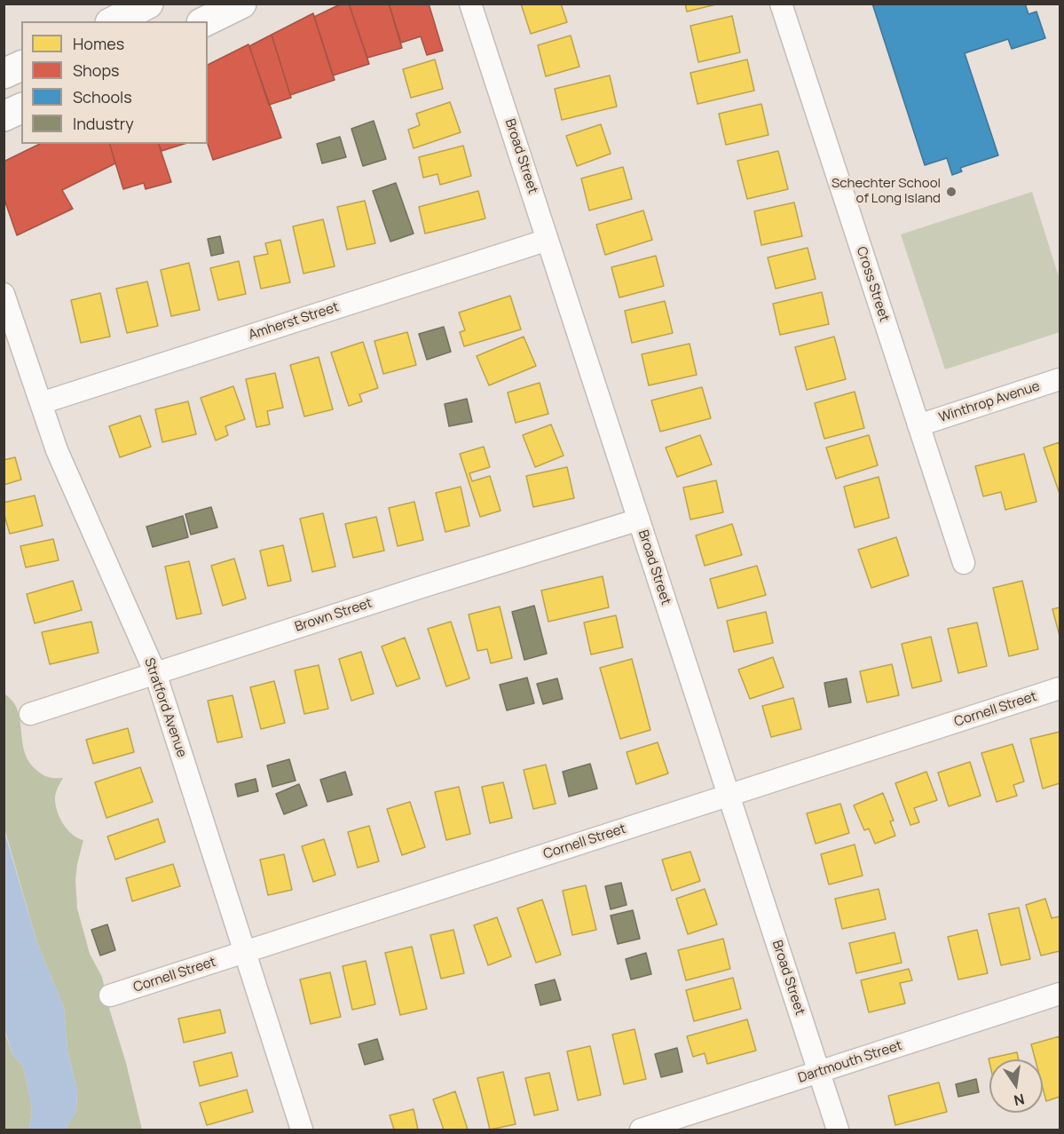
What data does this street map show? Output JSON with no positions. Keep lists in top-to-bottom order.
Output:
{
  "streets": {
    "street": [
      "Broad Street",
      "Cross Street",
      "Amherst Street",
      "Winthrop Avenue",
      "Brown Street",
      "Stratford Avenue",
      "Cornell Street",
      "Dartmouth Street"
    ]
  },
  "crossings": [
    ["Broad Street", "Amherst Street"],
    ["Broad Street", "Brown Street"],
    ["Broad Street", "Cornell Street"],
    ["Broad Street", "Dartmouth Street"],
    ["Cross Street", "Winthrop Avenue"],
    ["Amherst Street", "Stratford Avenue"],
    ["Brown Street", "Stratford Avenue"],
    ["Stratford Avenue", "Cornell Street"]
  ],
  "places": ["Schechter School of Long Island"],
  "legend": [
    "Homes",
    "Shops",
    "Schools",
    "Industry"
  ],
  "north": "bottom"
}
